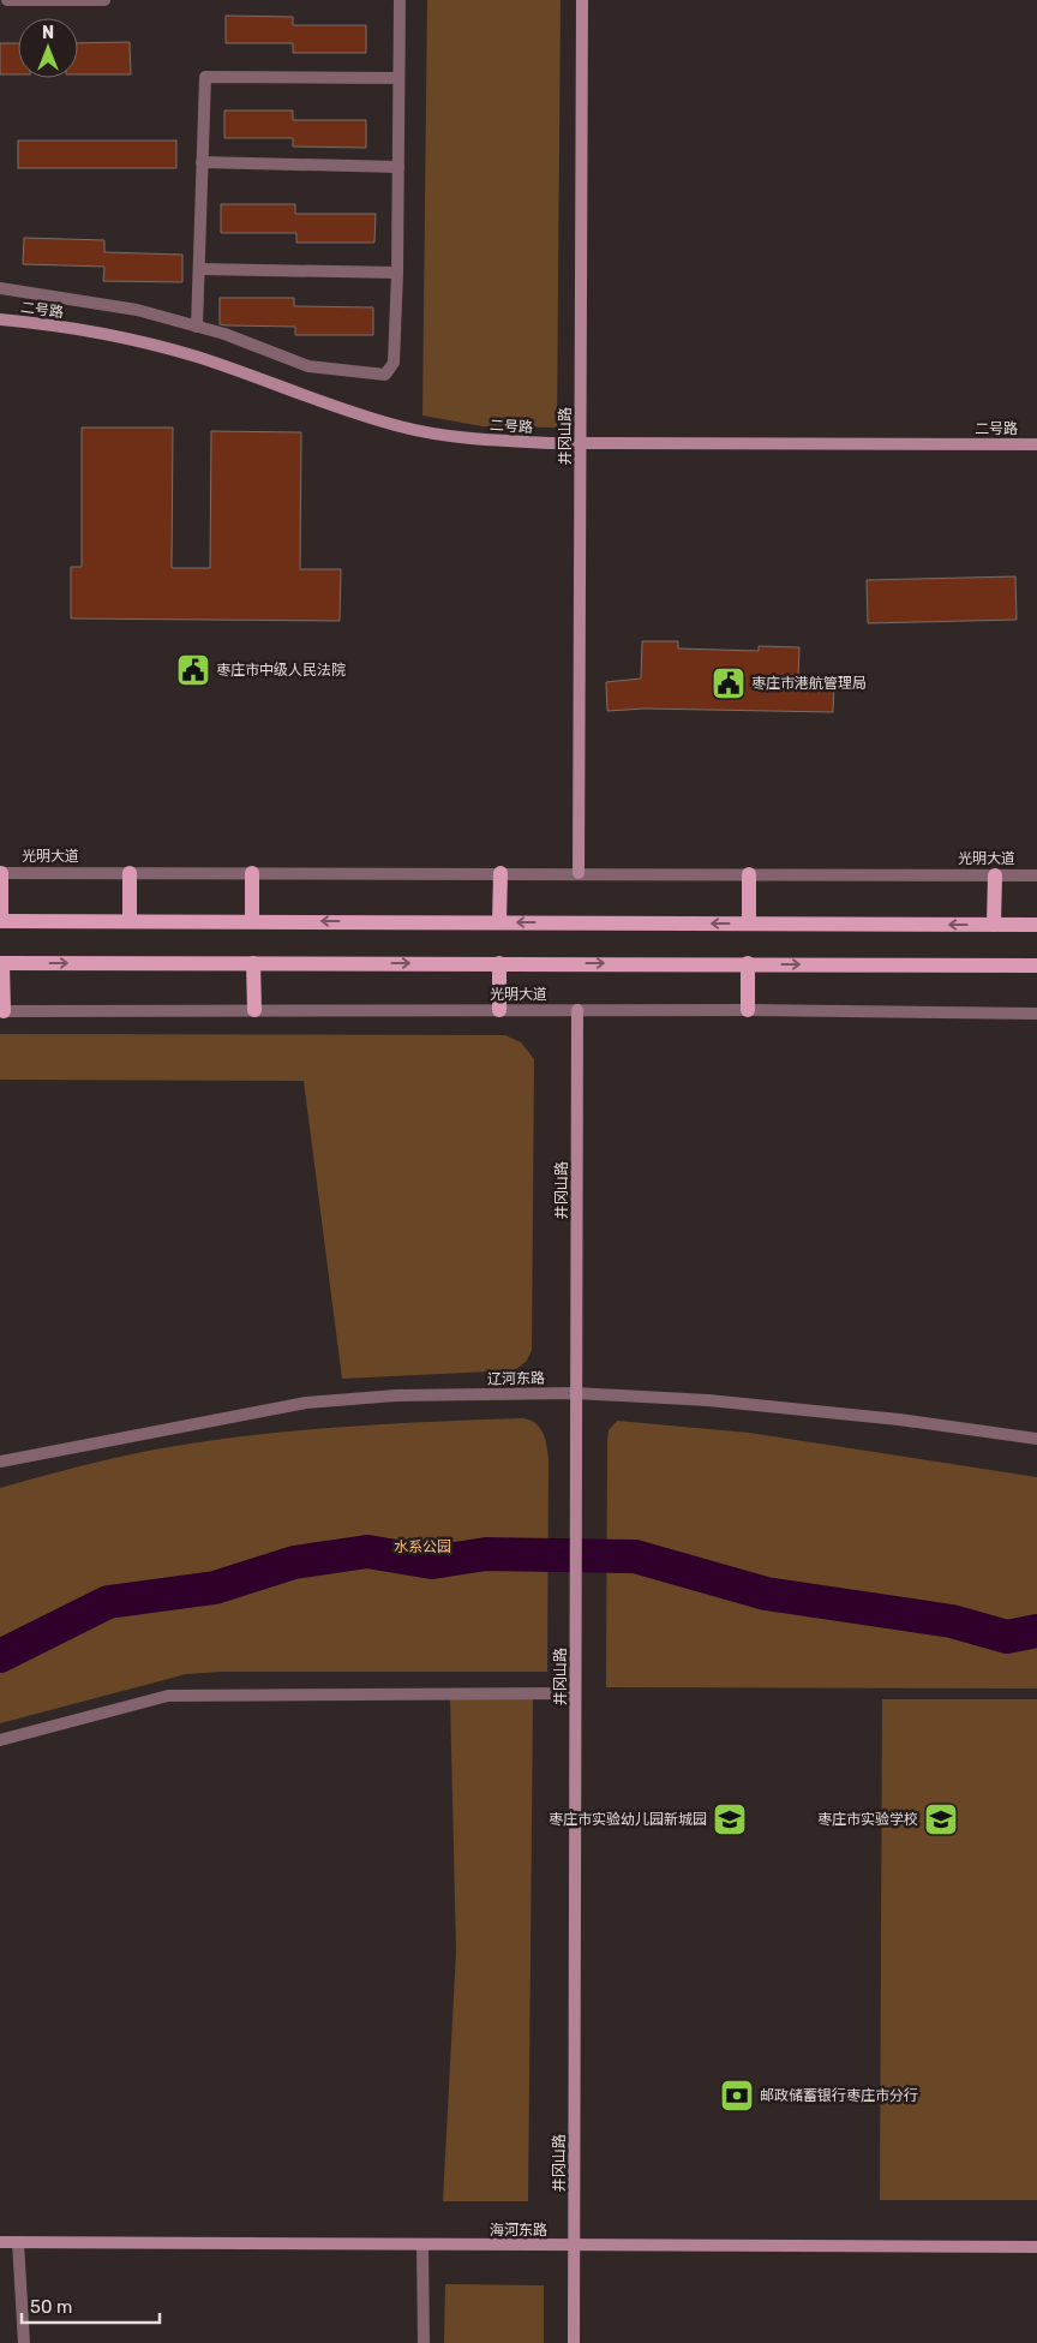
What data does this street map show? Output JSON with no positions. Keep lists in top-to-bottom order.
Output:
{
  "streets": {
    "street": [
      "二号路",
      "井冈山路",
      "光明大道",
      "辽河东路",
      "海河东路"
    ]
  },
  "crossings": [
    ["二号路", "井冈山路"],
    ["井冈山路", "光明大道"],
    ["井冈山路", "辽河东路"],
    ["井冈山路", "海河东路"]
  ],
  "parks": ["水系公园"],
  "places": {
    "public building": ["枣庄市中级人民法院", "枣庄市港航管理局"],
    "school or university": ["枣庄市实验幼儿园新城园", "枣庄市实验学校"],
    "bank": ["邮政储蓄银行枣庄市分行"]
  },
  "scale_bar": "50 m",
  "north": "top"
}
